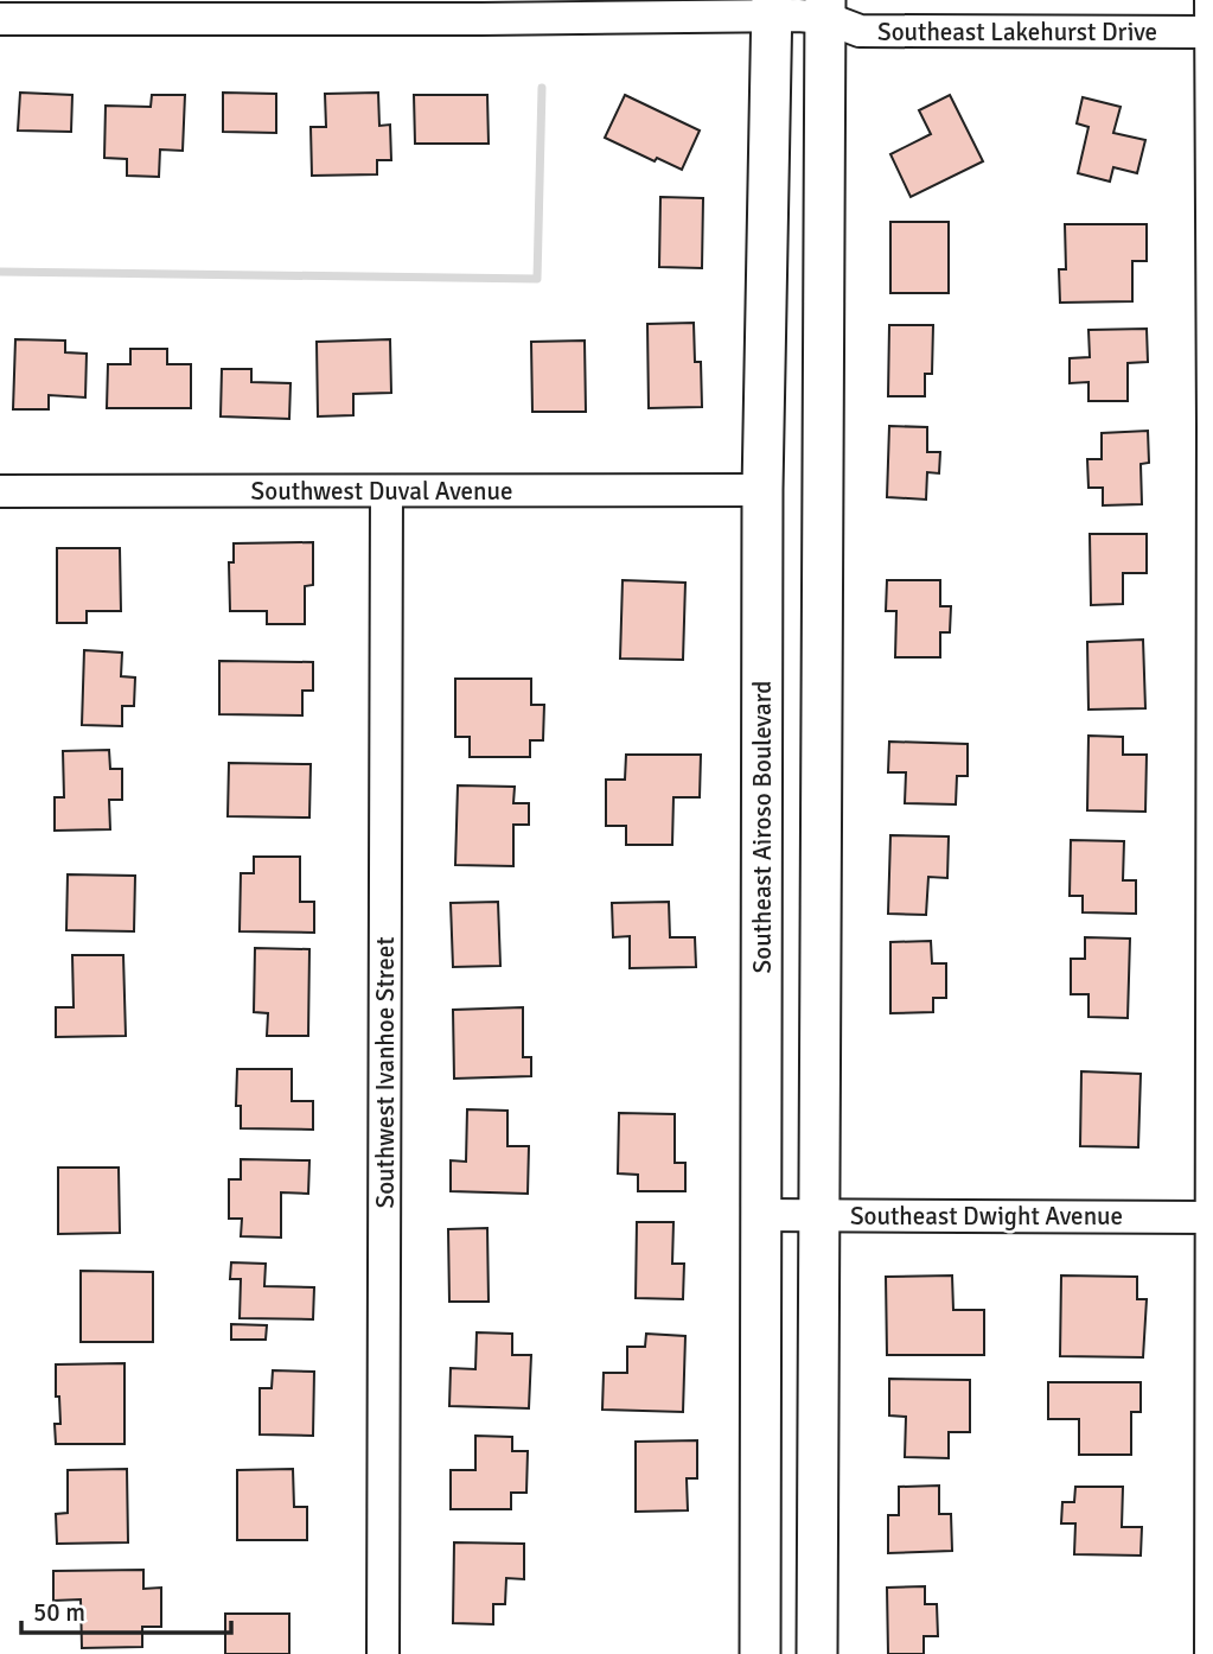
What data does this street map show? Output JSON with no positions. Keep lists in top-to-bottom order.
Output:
{
  "streets": {
    "main road": ["Southeast Airoso Boulevard"],
    "street": [
      "Southeast Lakehurst Drive",
      "Southwest Duval Avenue",
      "Southwest Ivanhoe Street",
      "Southeast Dwight Avenue"
    ]
  },
  "crossings": [
    ["Southeast Lakehurst Drive", "Southeast Airoso Boulevard"],
    ["Southwest Duval Avenue", "Southeast Airoso Boulevard"],
    ["Southwest Duval Avenue", "Southwest Ivanhoe Street"],
    ["Southeast Airoso Boulevard", "Southeast Dwight Avenue"]
  ],
  "scale_bar": "50 m"
}
